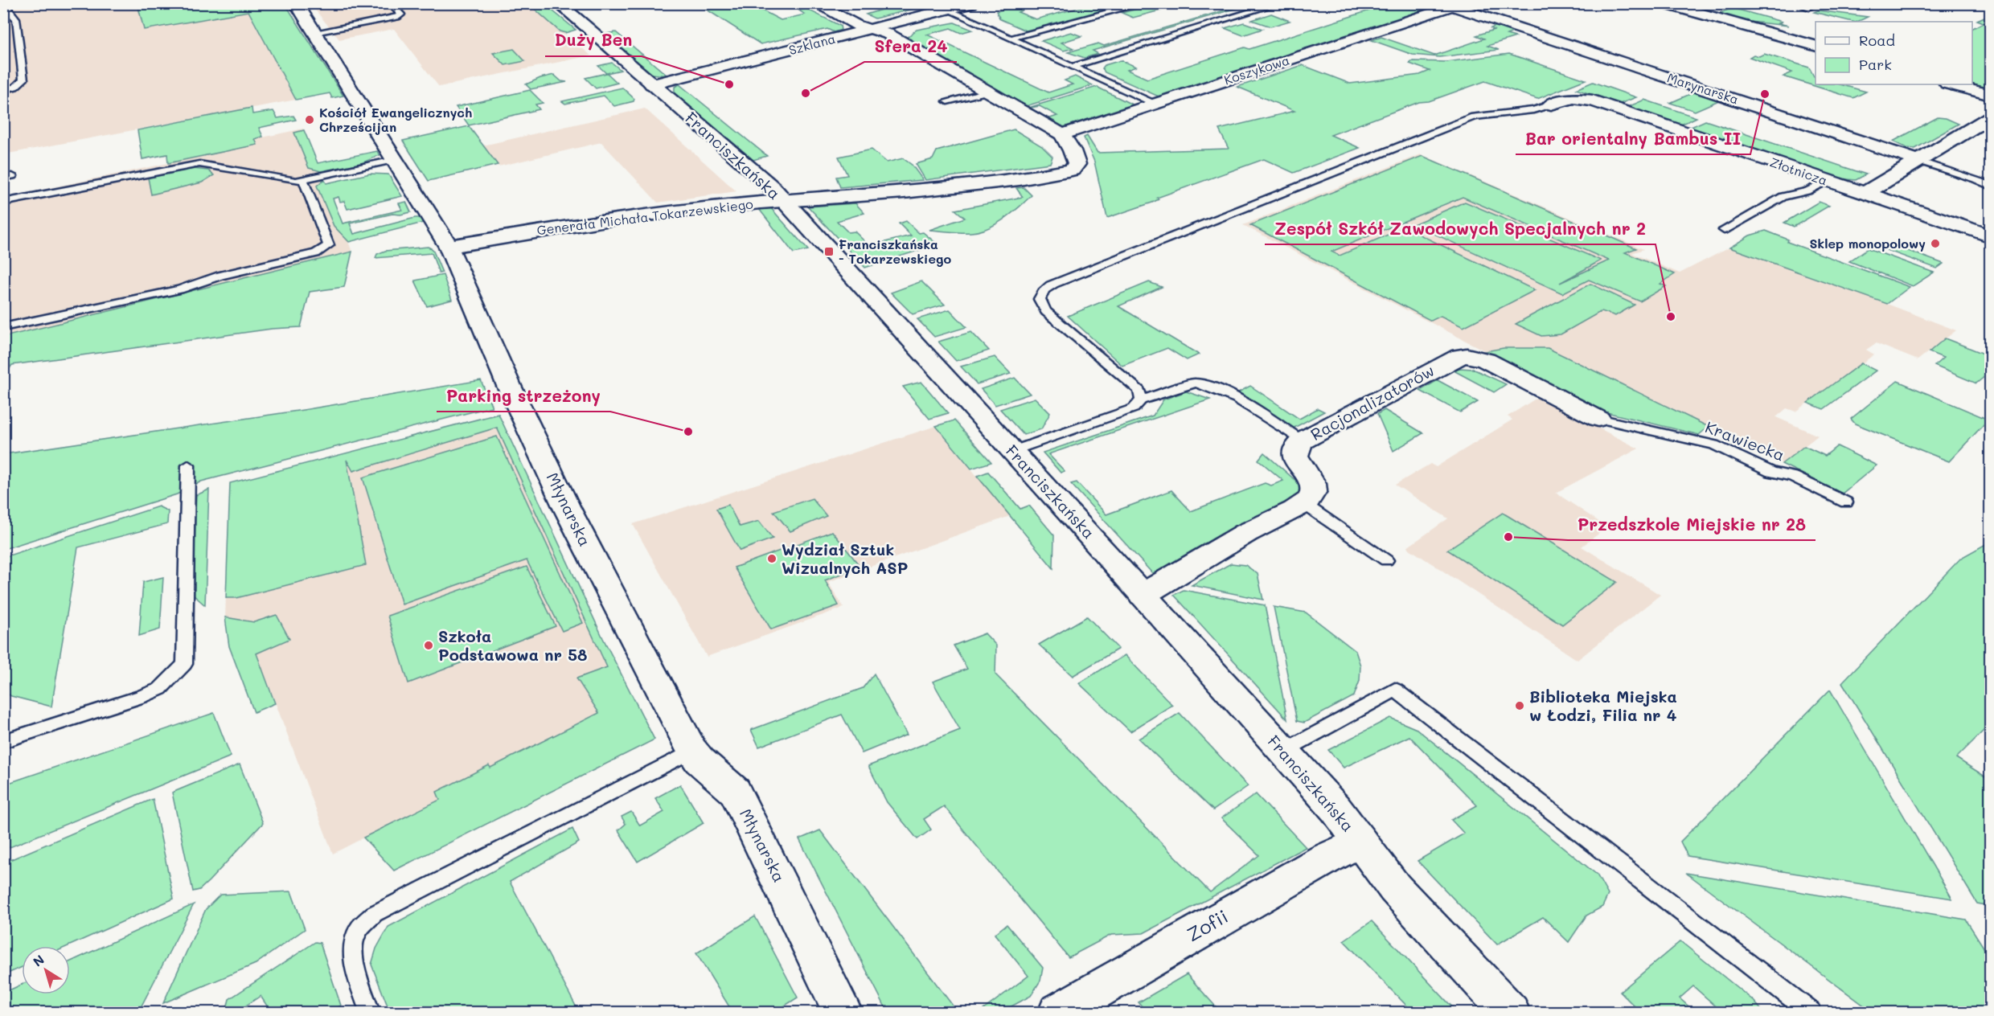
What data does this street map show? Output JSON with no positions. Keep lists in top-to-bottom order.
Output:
{
  "streets": {
    "street": [
      "Szklana",
      "Koszykowa",
      "Marynarska",
      "Franciszkańska",
      "Złotnicza",
      "Generała Michała Tokarzewskiego",
      "Racjonalizatorów",
      "Młynarska",
      "Zofii"
    ],
    "lane": ["Krawiecka"]
  },
  "crossings": [
    ["Szklana", "Franciszkańska"],
    ["Koszykowa", "Marynarska"],
    ["Koszykowa", "Generała Michała Tokarzewskiego"],
    ["Franciszkańska", "Generała Michała Tokarzewskiego"],
    ["Franciszkańska", "Zofii"],
    ["Generała Michała Tokarzewskiego", "Młynarska"],
    ["Racjonalizatorów", "Krawiecka"]
  ],
  "places": {
    "other": [
      "Duży Ben",
      "Sfera 24",
      "Bar orientalny Bambus II",
      "Kościół Ewangelicznych Chrześcijan",
      "Sklep monopolowy",
      "Zespół Szkół Zawodowych Specjalnych nr 2",
      "Parking strzeżony",
      "Przedszkole Miejskie nr 28",
      "Wydział Sztuk Wizualnych ASP",
      "Szkoła Podstawowa nr 58",
      "Biblioteka Miejska w Łodzi, Filia nr 4"
    ],
    "transit": ["Franciszkańska - Tokarzewskiego"]
  },
  "legend": ["Road", "Park"],
  "north": "top left"
}
